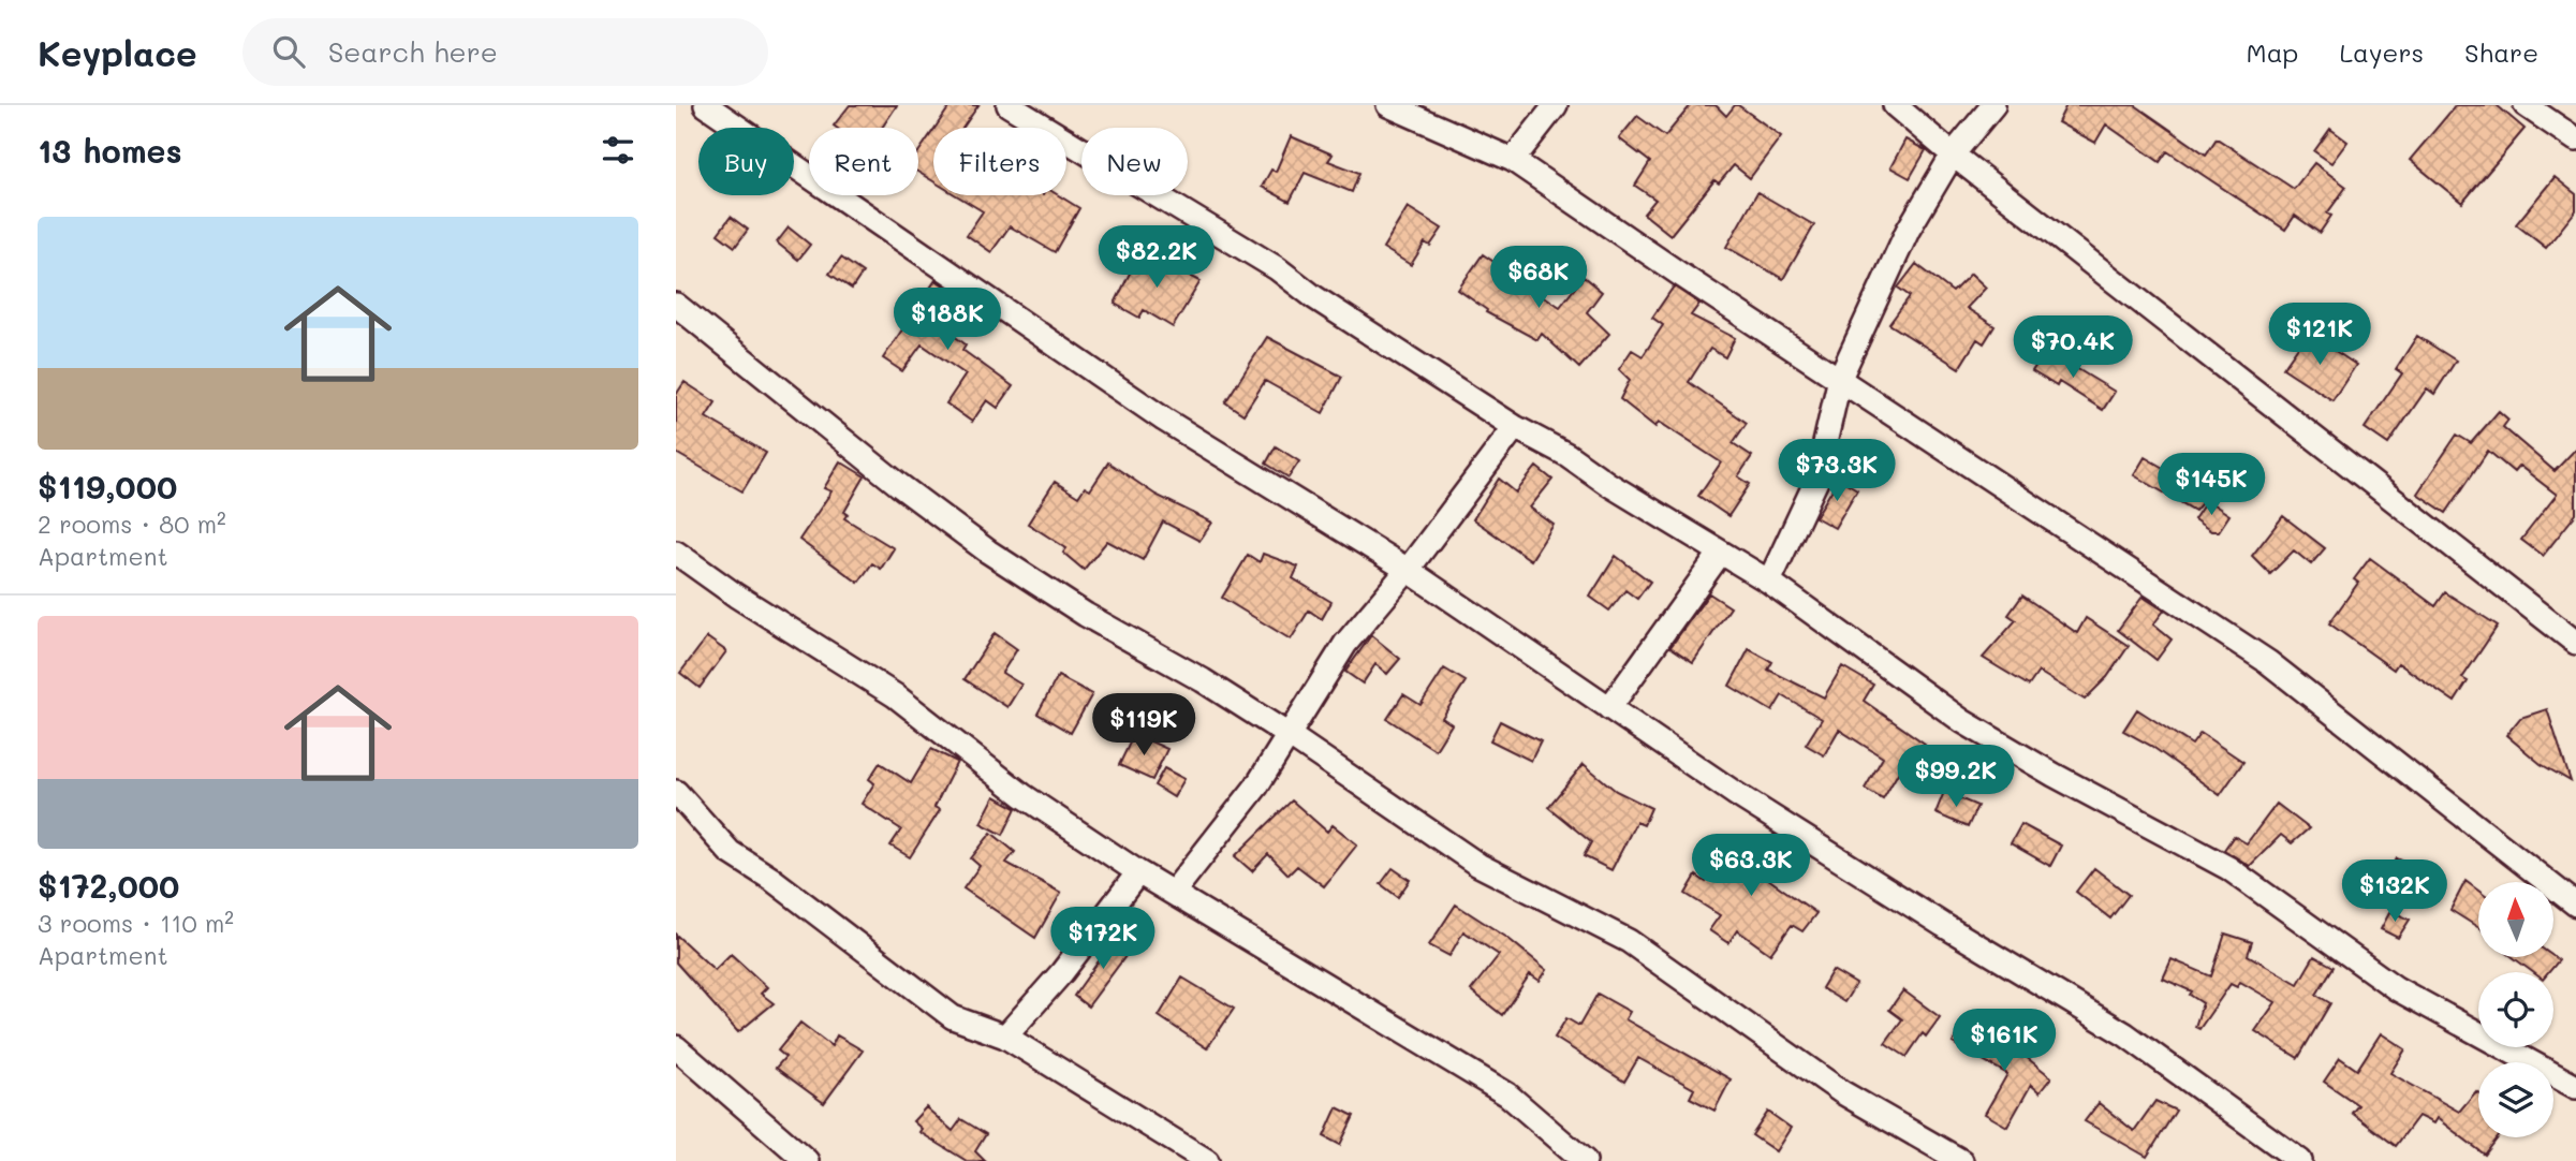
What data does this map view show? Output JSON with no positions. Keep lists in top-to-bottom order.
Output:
{
  "north": "top",
  "page": {
    "header": "Keyplace",
    "search": "Search here",
    "nav": ["Map", "Layers", "Share"],
    "heading": "13 homes",
    "chip": [
      "Buy",
      "Rent",
      "Filters",
      "New"
    ],
    "list": [
      {
        "name": "$119,000",
        "note": "2 rooms · 80 m² · Apartment"
      },
      {
        "name": "$172,000",
        "note": "3 rooms · 110 m² · Apartment"
      }
    ],
    "price": [
      "$82.2K",
      "$68K",
      "$188K",
      "$121K",
      "$70.4K",
      "$73.3K",
      "$145K",
      "$119K",
      "$99.2K",
      "$63.3K",
      "$132K",
      "$172K",
      "$161K"
    ]
  }
}
